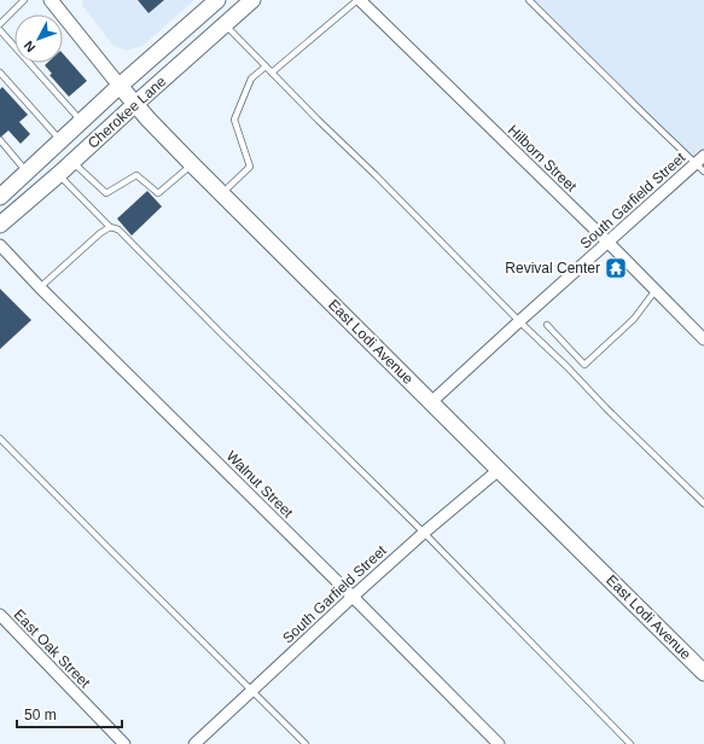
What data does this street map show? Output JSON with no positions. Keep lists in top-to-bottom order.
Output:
{
  "streets": {
    "main road": ["Cherokee Lane", "East Lodi Avenue"],
    "street": [
      "Hilborn Street",
      "South Garfield Street",
      "Walnut Street",
      "East Oak Street"
    ]
  },
  "crossings": [
    ["Cherokee Lane", "East Lodi Avenue"],
    ["Hilborn Street", "South Garfield Street"],
    ["South Garfield Street", "East Lodi Avenue"],
    ["South Garfield Street", "Walnut Street"]
  ],
  "places": {
    "temple": ["Revival Center"]
  },
  "scale_bar": "50 m",
  "north": "bottom left"
}
